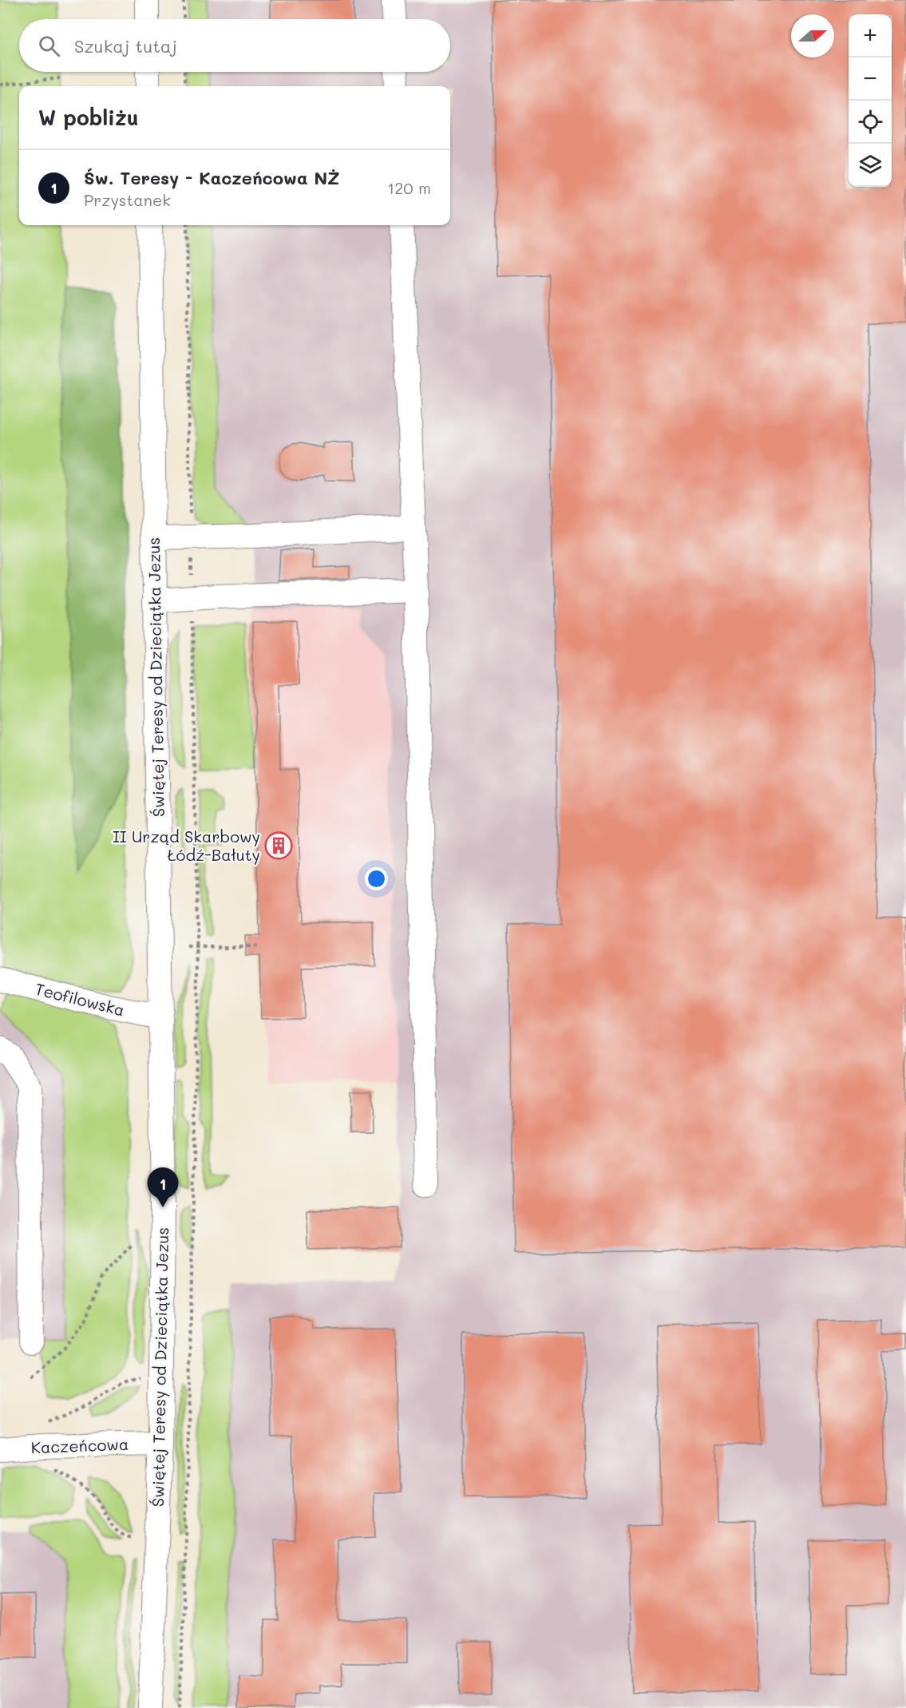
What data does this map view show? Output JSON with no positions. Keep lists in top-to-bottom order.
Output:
{
  "streets": {
    "street": ["Świętej Teresy od Dzieciątka Jezus", "Teofilowska", "Kaczeńcowa"]
  },
  "crossings": [
    ["Świętej Teresy od Dzieciątka Jezus", "Teofilowska"],
    ["Świętej Teresy od Dzieciątka Jezus", "Kaczeńcowa"]
  ],
  "places": {
    "building": ["II Urząd Skarbowy Łódź-Bałuty"]
  },
  "north": "right",
  "page": {
    "map_buttons": ["+", "−"],
    "search": "Szukaj tutaj",
    "heading": "W pobliżu",
    "list": [
      {
        "mark": "1",
        "name": "Św. Teresy - Kaczeńcowa NŻ",
        "note": "Przystanek",
        "value": "120 m"
      }
    ],
    "pins": "1"
  }
}
